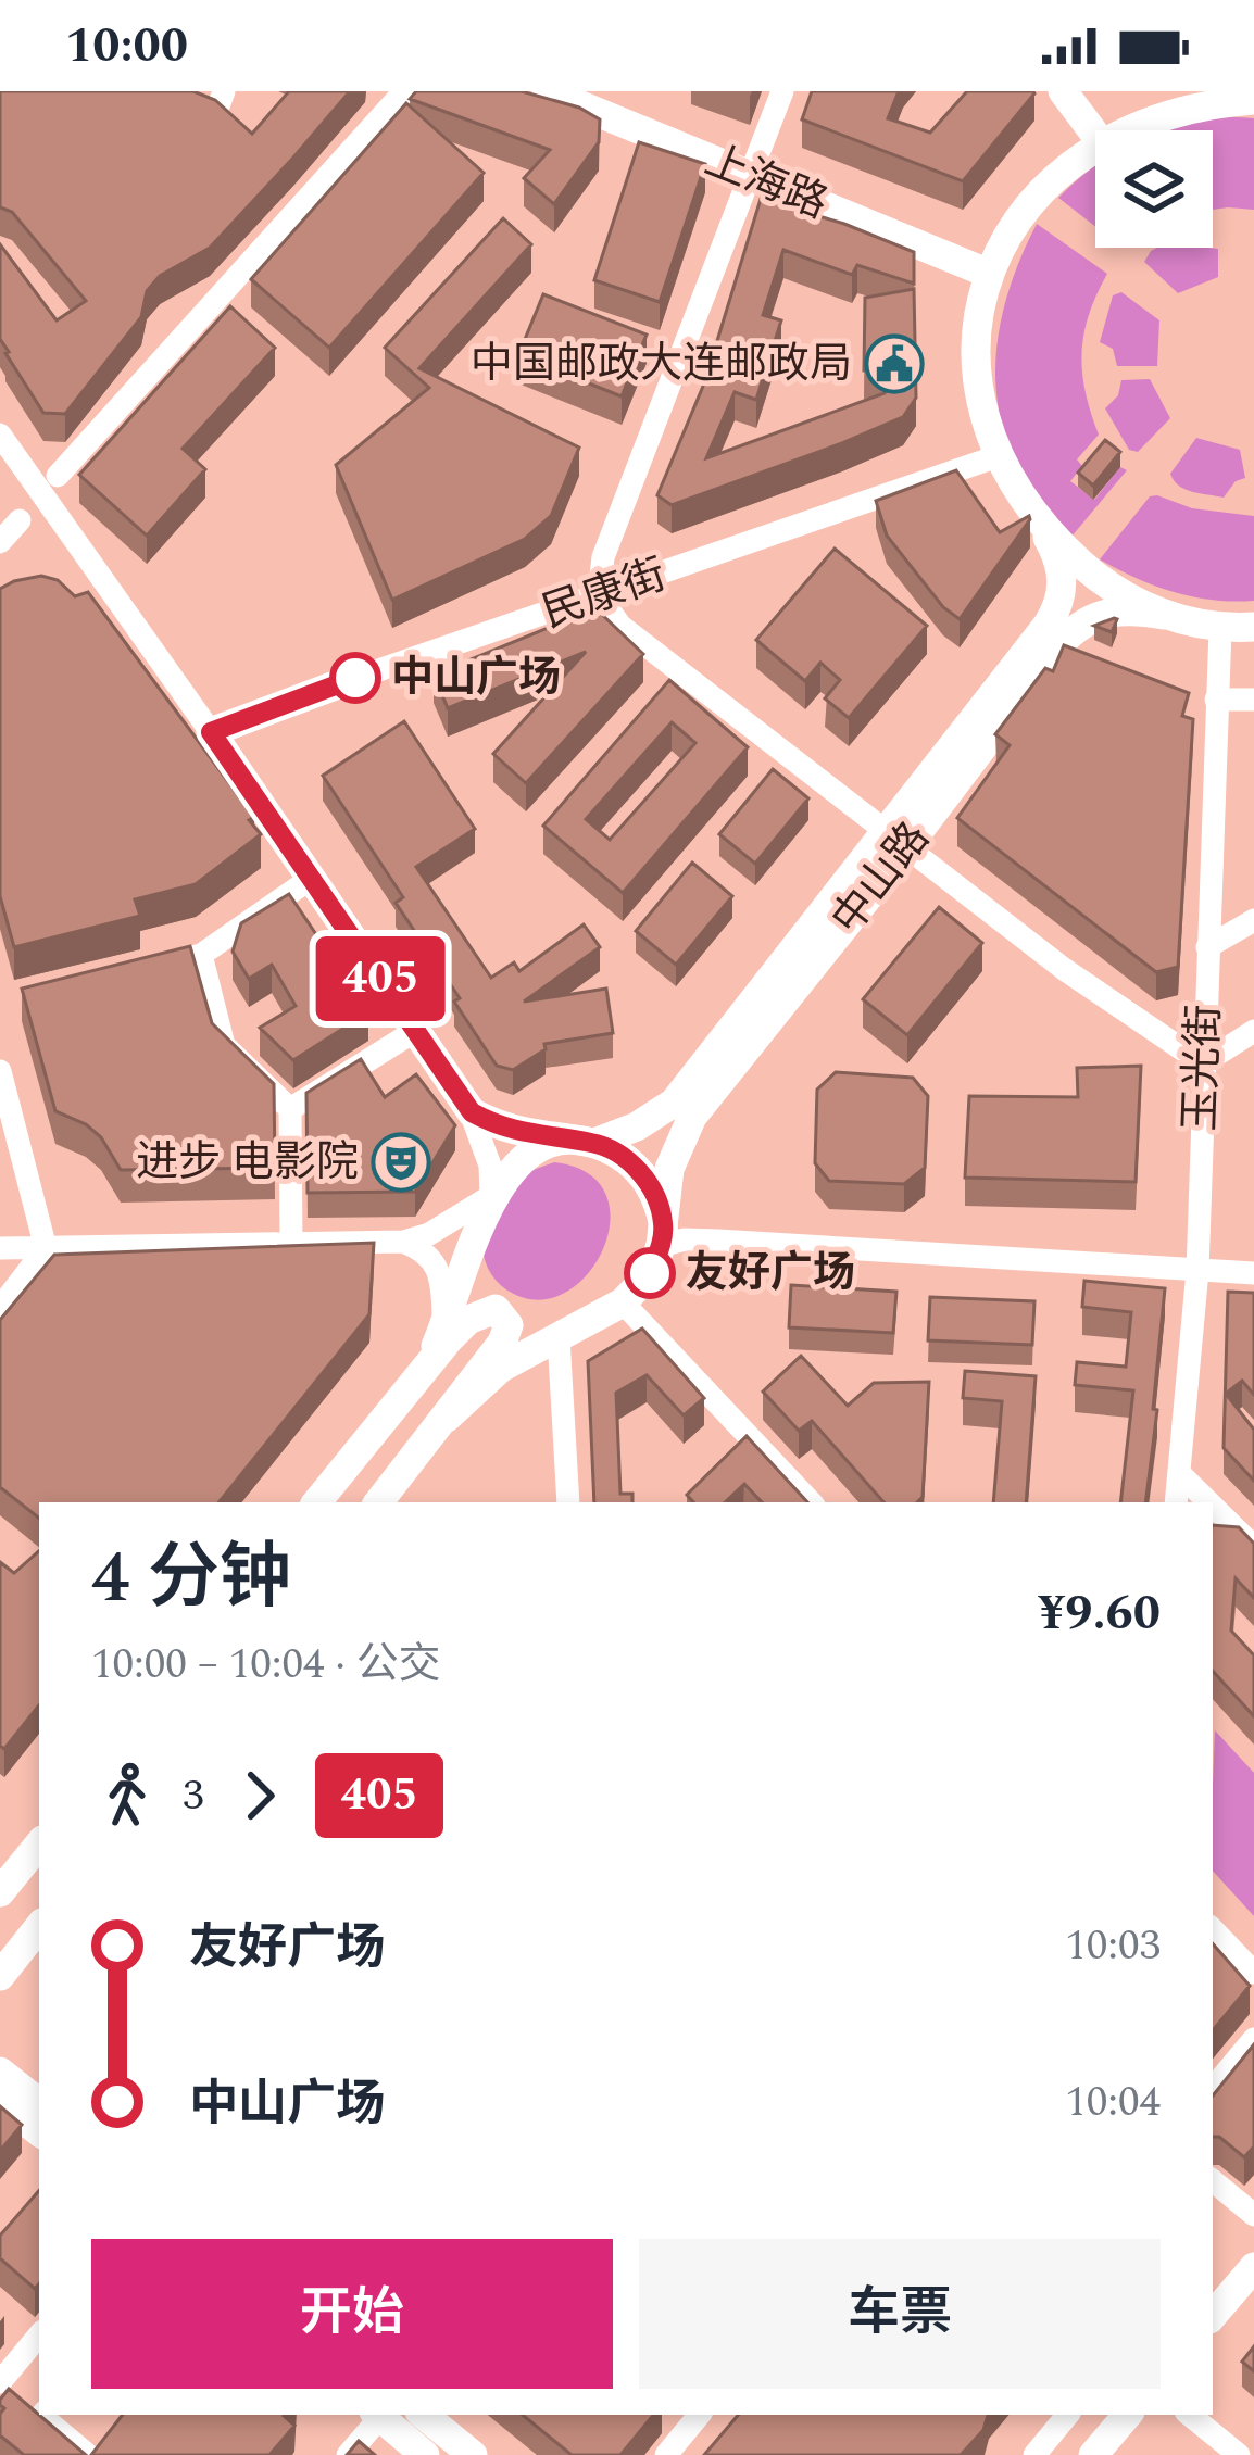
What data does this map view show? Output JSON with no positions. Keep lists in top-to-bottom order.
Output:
{
  "streets": {
    "main road": ["上海路", "中山路"],
    "street": ["民康街", "玉光街"]
  },
  "places": {
    "public building": ["中国邮政大连邮政局"],
    "other": ["中山广场", "友好广场"],
    "theatre": ["进步 电影院"]
  },
  "lines": ["bus line 405"],
  "page": {
    "status": "10:00",
    "on_map": "405",
    "heading": ["4 分钟", "10:00 – 10:04 · 公交", "¥9.60"],
    "legs": ["3", "405"],
    "list": [
      {
        "name": "友好广场",
        "value": "10:03"
      },
      {
        "name": "中山广场",
        "value": "10:04"
      }
    ],
    "buttons": ["开始", "车票"]
  }
}
